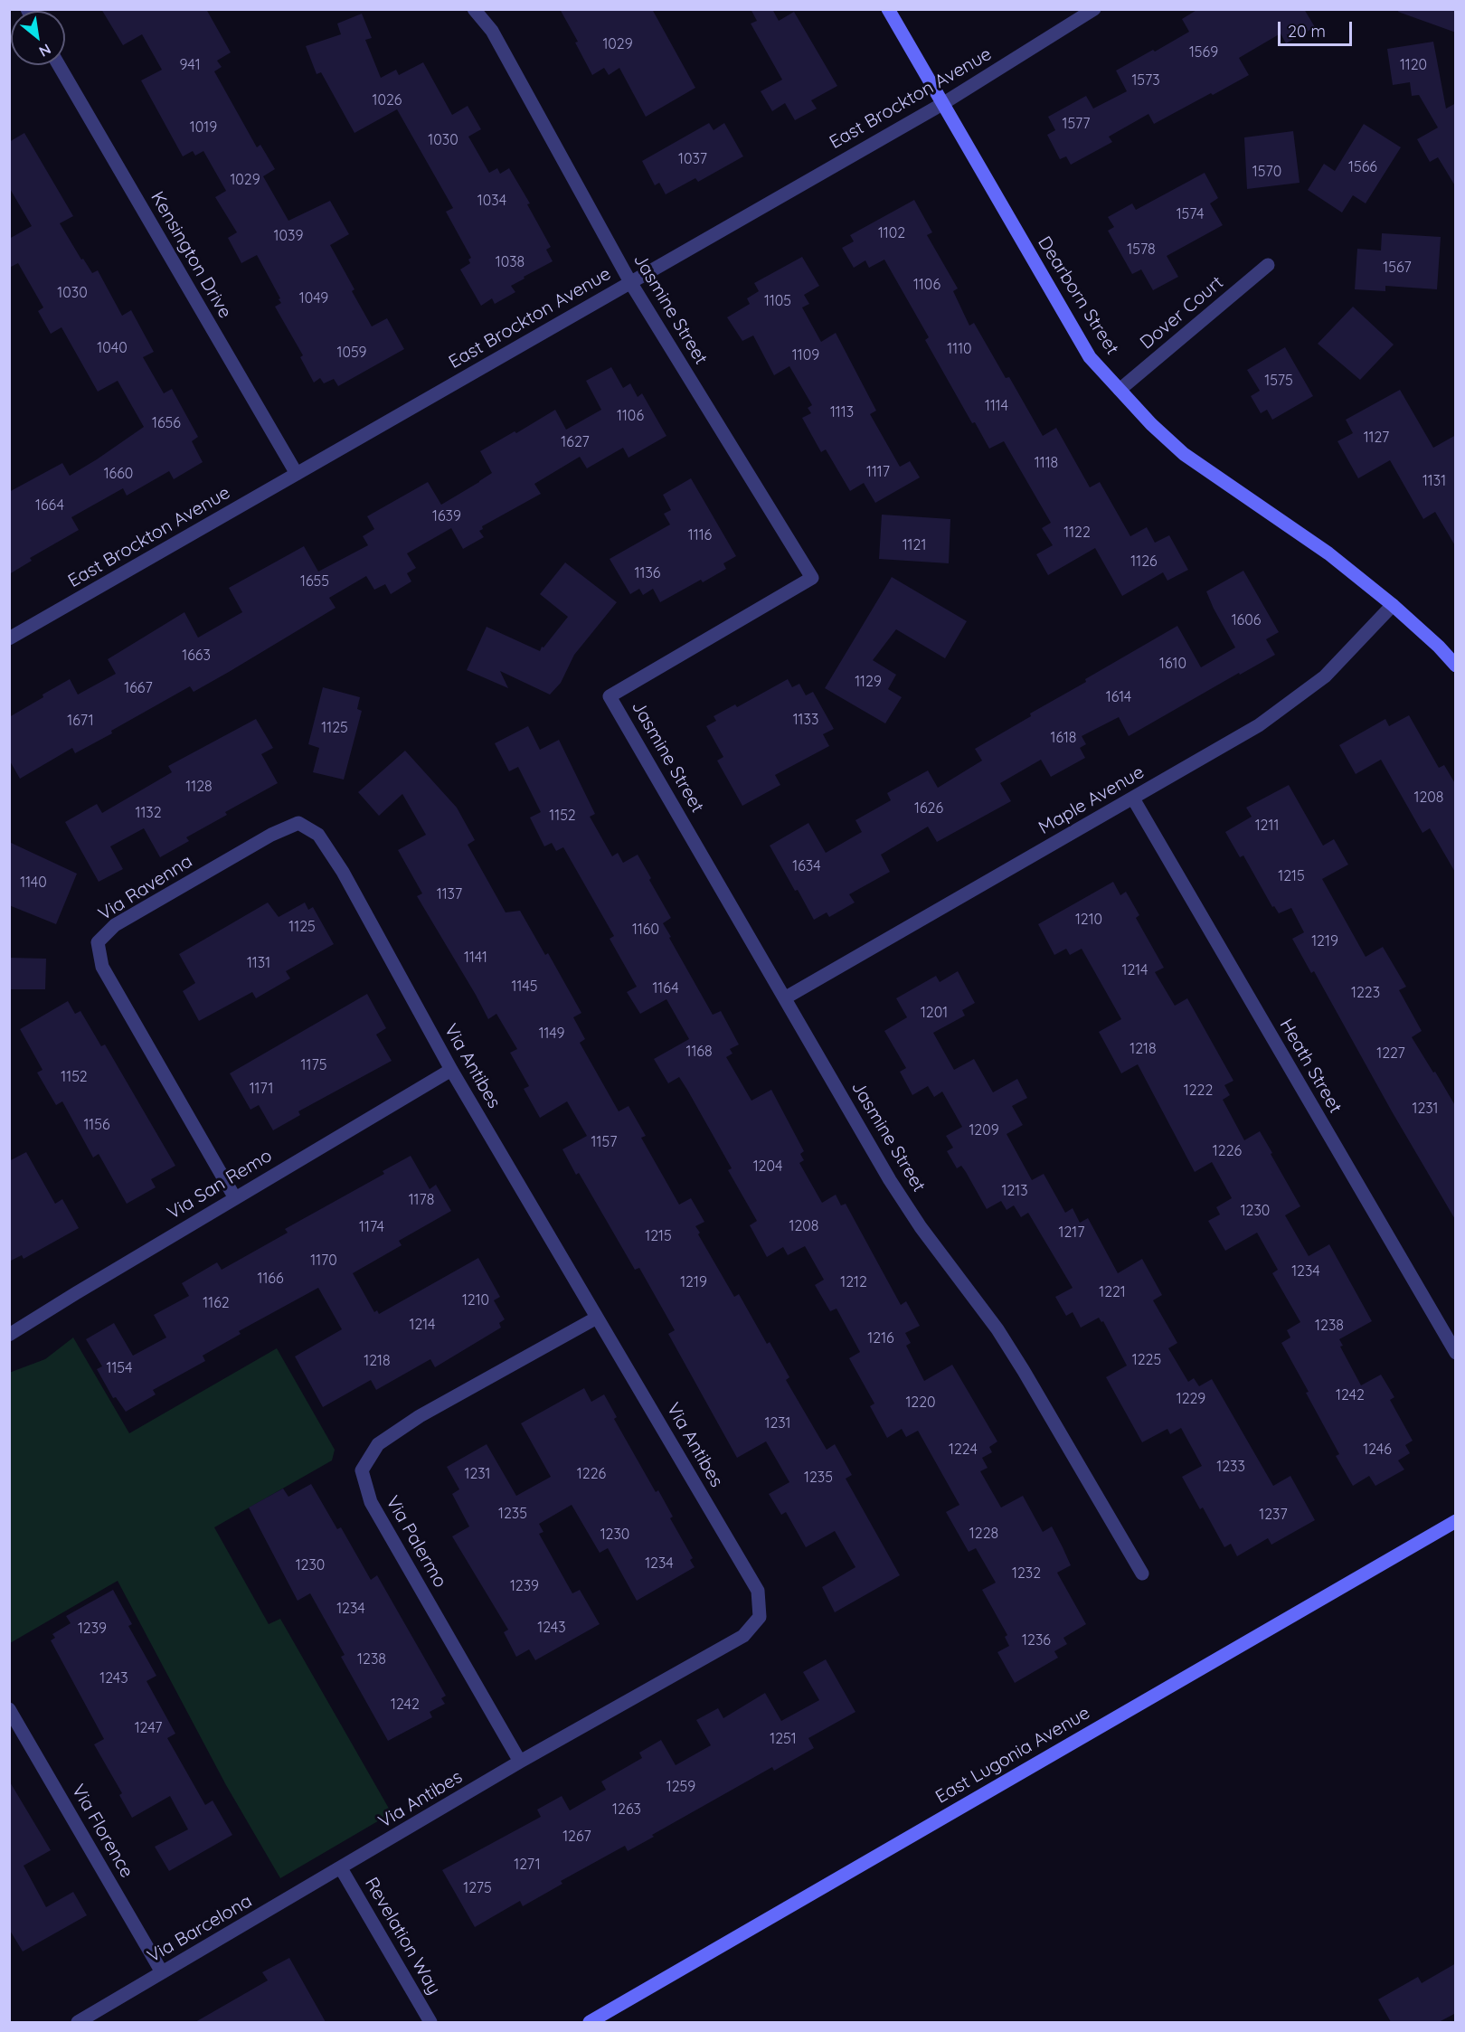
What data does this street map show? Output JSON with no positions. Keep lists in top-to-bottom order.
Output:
{
  "streets": {
    "main road": ["Dearborn Street", "East Lugonia Avenue"],
    "street": [
      "East Brockton Avenue",
      "Kensington Drive",
      "Jasmine Street",
      "Dover Court",
      "Maple Avenue",
      "Via Ravenna",
      "Via Antibes",
      "Heath Street",
      "Via San Remo",
      "Via Palermo",
      "Via Florence",
      "Via Barcelona",
      "Revelation Way"
    ]
  },
  "crossings": [
    ["East Brockton Avenue", "Kensington Drive"],
    ["East Brockton Avenue", "Dearborn Street"],
    ["East Brockton Avenue", "Jasmine Street"],
    ["Dearborn Street", "Dover Court"],
    ["Dearborn Street", "Maple Avenue"],
    ["Jasmine Street", "Maple Avenue"],
    ["Maple Avenue", "Heath Street"],
    ["Via Ravenna", "Via Antibes"],
    ["Via Ravenna", "Via San Remo"],
    ["Via Antibes", "Via San Remo"],
    ["Via Antibes", "Via Palermo"],
    ["Via Antibes", "Via Barcelona"],
    ["Via Antibes", "Revelation Way"],
    ["Via Florence", "Via Barcelona"],
    ["Via Barcelona", "Revelation Way"]
  ],
  "house_numbers": [
    "1029",
    "1569",
    "941",
    "1120",
    "1573",
    "1026",
    "1577",
    "1019",
    "1030",
    "1037",
    "1566",
    "1570",
    "1029",
    "1034",
    "1574",
    "1102",
    "1039",
    "1578",
    "1038",
    "1567",
    "1106",
    "1030",
    "1049",
    "1105",
    "1040",
    "1110",
    "1059",
    "1109",
    "1575",
    "1114",
    "1113",
    "1106",
    "1656",
    "1127",
    "1627",
    "1118",
    "1117",
    "1660",
    "1131",
    "1664",
    "1639",
    "1122",
    "1116",
    "1121",
    "1126",
    "1136",
    "1655",
    "1606",
    "1663",
    "1610",
    "1129",
    "1667",
    "1614",
    "1133",
    "1671",
    "1125",
    "1618",
    "1128",
    "1208",
    "1626",
    "1132",
    "1152",
    "1211",
    "1634",
    "1215",
    "1140",
    "1137",
    "1210",
    "1125",
    "1160",
    "1219",
    "1141",
    "1131",
    "1214",
    "1145",
    "1164",
    "1223",
    "1201",
    "1149",
    "1218",
    "1168",
    "1227",
    "1175",
    "1152",
    "1171",
    "1222",
    "1231",
    "1156",
    "1209",
    "1157",
    "1226",
    "1204",
    "1213",
    "1178",
    "1230",
    "1208",
    "1174",
    "1217",
    "1215",
    "1170",
    "1234",
    "1166",
    "1219",
    "1212",
    "1221",
    "1210",
    "1162",
    "1214",
    "1238",
    "1216",
    "1225",
    "1218",
    "1154",
    "1242",
    "1229",
    "1220",
    "1231",
    "1224",
    "1246",
    "1233",
    "1231",
    "1226",
    "1235",
    "1235",
    "1237",
    "1228",
    "1230",
    "1234",
    "1230",
    "1232",
    "1239",
    "1234",
    "1243",
    "1239",
    "1236",
    "1238",
    "1243",
    "1242",
    "1247",
    "1251",
    "1259",
    "1263",
    "1267",
    "1271",
    "1275"
  ],
  "scale_bar": "20 m",
  "north": "bottom right"
}
